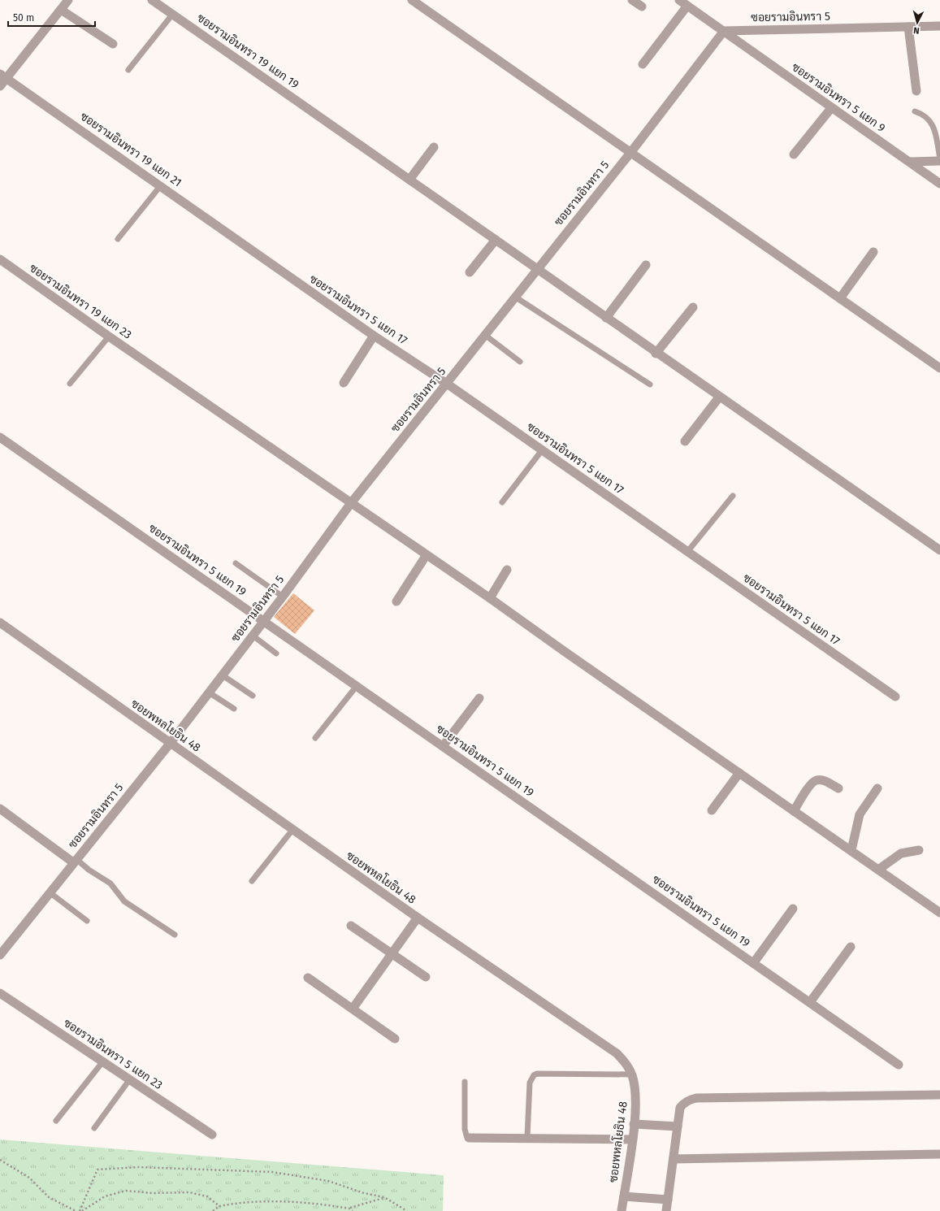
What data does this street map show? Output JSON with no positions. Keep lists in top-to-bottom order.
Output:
{
  "streets": {
    "street": [
      "ซอยรามอินทรา 5",
      "ซอยรามอินทรา 19 แยก 19",
      "ซอยรามอินทรา 5 แยก 9",
      "ซอยรามอินทรา 19 แยก 21",
      "ซอยรามอินทรา 19 แยก 23",
      "ซอยรามอินทรา 5 แยก 17",
      "ซอยรามอินทรา 5 แยก 19",
      "ซอยพหลโยธิน 48",
      "ซอยรามอินทรา 5 แยก 23"
    ]
  },
  "crossings": [
    ["ซอยรามอินทรา 5", "ซอยรามอินทรา 19 แยก 19"],
    ["ซอยรามอินทรา 5", "ซอยรามอินทรา 5 แยก 9"],
    ["ซอยรามอินทรา 5", "ซอยรามอินทรา 19 แยก 23"],
    ["ซอยรามอินทรา 5", "ซอยรามอินทรา 5 แยก 17"],
    ["ซอยรามอินทรา 5", "ซอยรามอินทรา 5 แยก 19"],
    ["ซอยรามอินทรา 5", "ซอยพหลโยธิน 48"],
    ["ซอยรามอินทรา 19 แยก 21", "ซอยรามอินทรา 5 แยก 17"]
  ],
  "scale_bar": "50 m",
  "north": "bottom"
}
